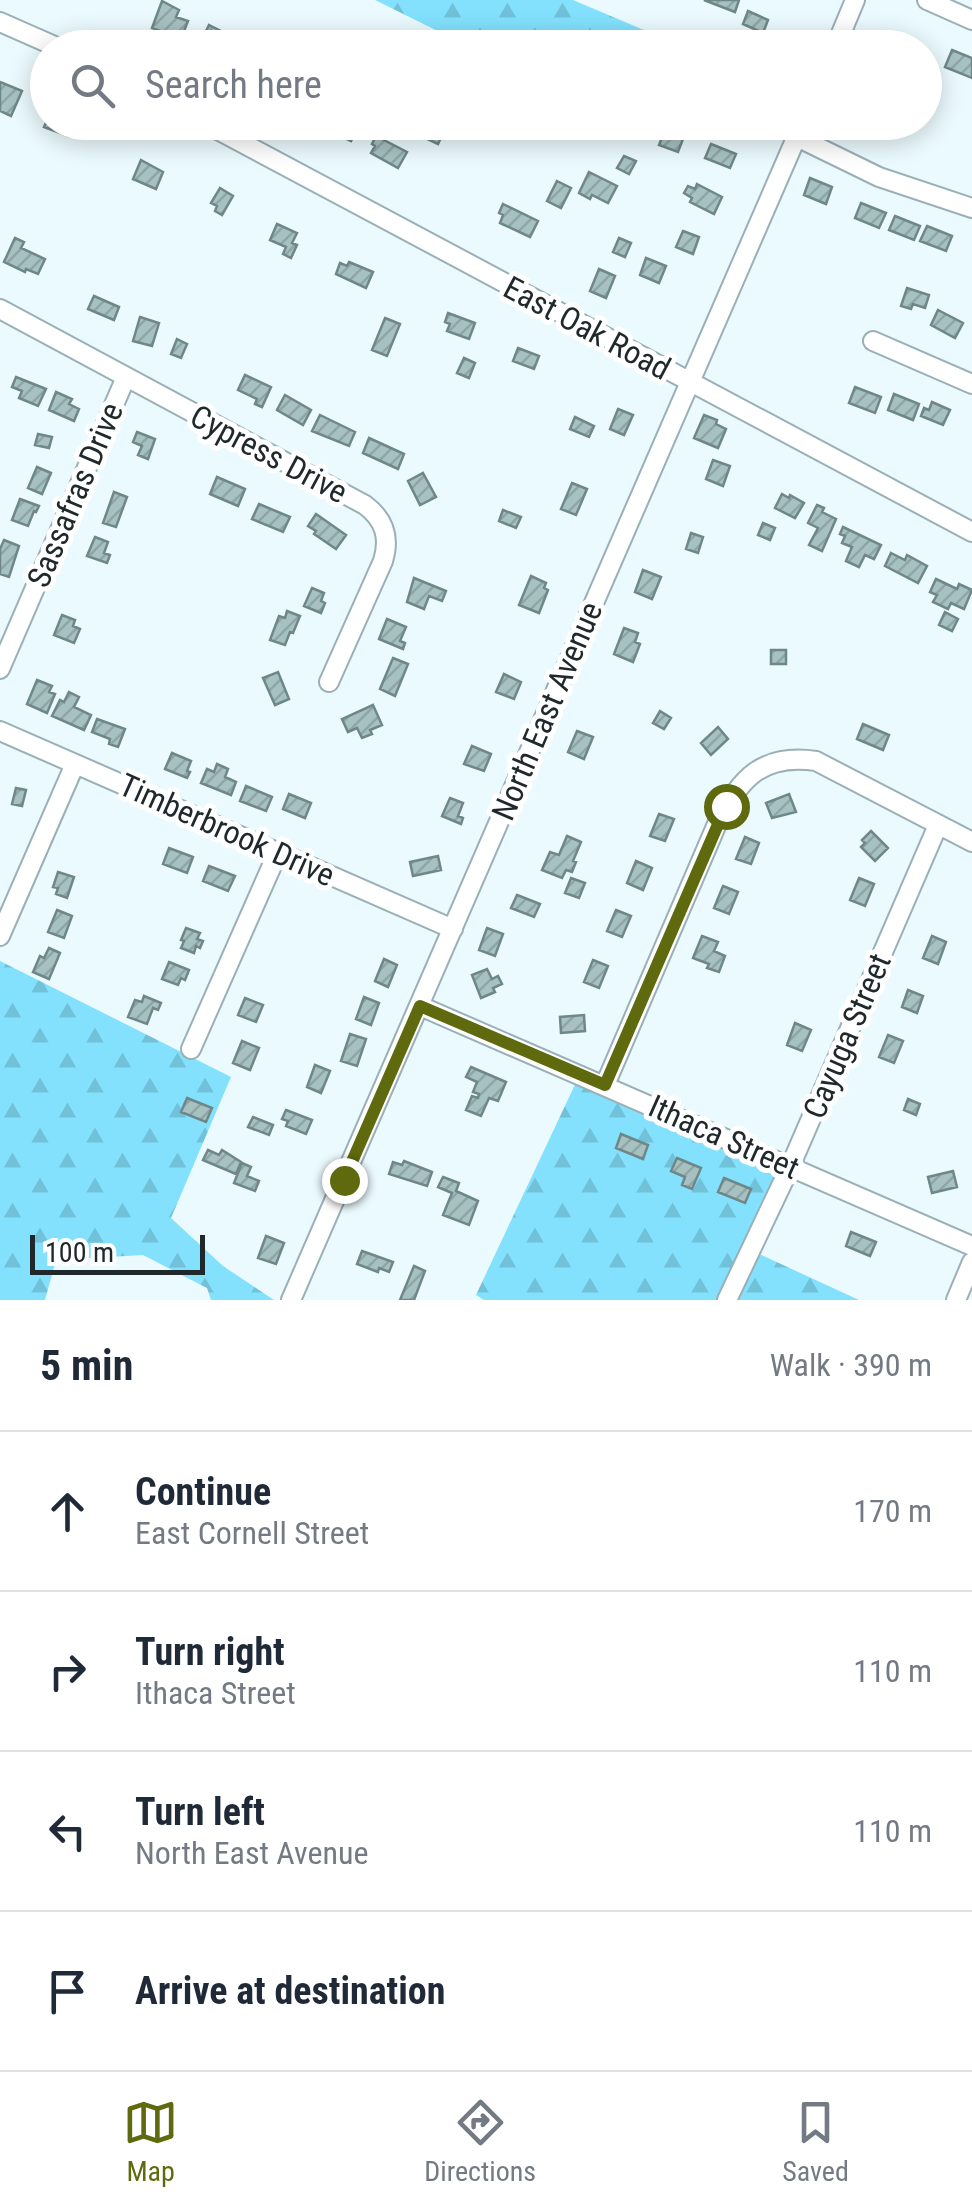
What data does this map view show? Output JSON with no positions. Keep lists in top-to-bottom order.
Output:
{
  "streets": {
    "street": [
      "East Oak Road",
      "Cypress Drive",
      "Sassafras Drive",
      "North East Avenue",
      "Timberbrook Drive",
      "Cayuga Street",
      "Ithaca Street"
    ]
  },
  "crossings": [
    ["East Oak Road", "North East Avenue"],
    ["Cypress Drive", "Sassafras Drive"],
    ["North East Avenue", "Timberbrook Drive"],
    ["North East Avenue", "Ithaca Street"],
    ["Cayuga Street", "Ithaca Street"]
  ],
  "scale_bar": "100 m",
  "page": {
    "search": "Search here",
    "scale": "100 m",
    "heading": ["5 min", "Walk · 390 m"],
    "list": [
      ["Continue", "East Cornell Street", "170 m"],
      ["Turn right", "Ithaca Street", "110 m"],
      ["Turn left", "North East Avenue", "110 m"],
      "Arrive at destination"
    ],
    "nav": ["Map", "Directions", "Saved"]
  }
}
